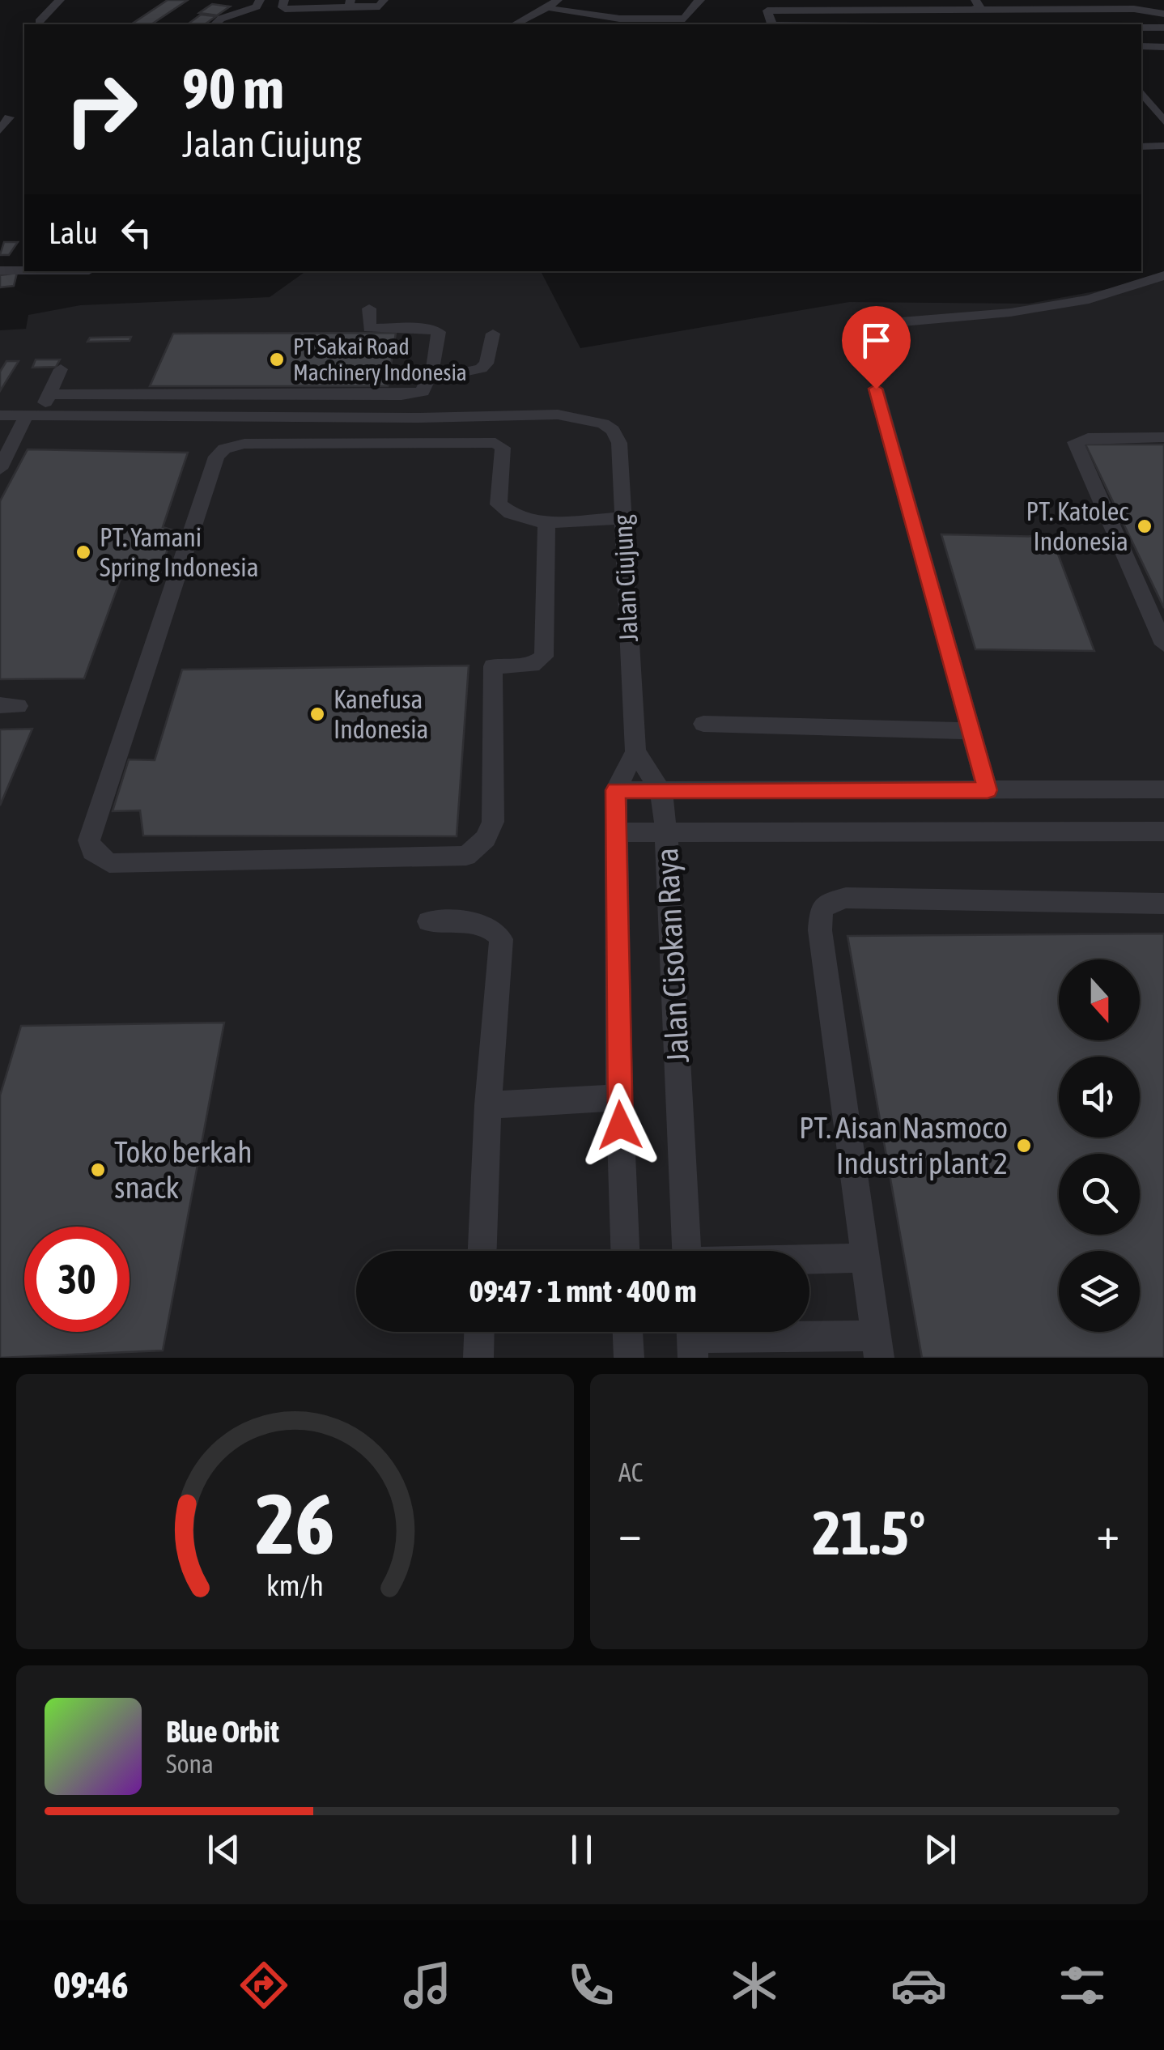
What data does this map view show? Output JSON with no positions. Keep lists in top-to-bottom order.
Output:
{
  "streets": {
    "street": ["Jalan Ciujung", "Jalan Cisokan Raya"]
  },
  "crossings": [
    ["Jalan Ciujung", "Jalan Cisokan Raya"]
  ],
  "places": [
    "PT Sakai Road Machinery Indonesia",
    "PT. Katolec Indonesia",
    "PT. Yamani Spring Indonesia",
    "Kanefusa Indonesia",
    "PT. Aisan Nasmoco Industri plant 2",
    "Toko berkah snack"
  ],
  "north": "bottom",
  "page": {
    "turn": ["90 m", "Jalan Ciujung"],
    "then": "Lalu",
    "limit": "30",
    "trip": "09:47 · 1 mnt · 400 m",
    "tile": "AC",
    "heat": ["−", "21.5°", "+"],
    "song": ["Blue Orbit", "Sona"],
    "tabs": "09:46",
    "gauge": ["26", "km/h"]
  }
}
